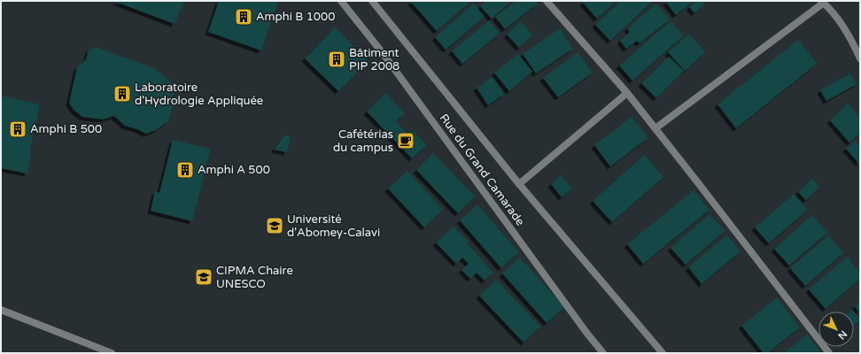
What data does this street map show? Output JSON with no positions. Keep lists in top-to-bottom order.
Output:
{
  "streets": {
    "street": ["Rue du Grand Camarade"]
  },
  "places": {
    "building": [
      "Amphi B 1000",
      "Bâtiment PIP 2008",
      "Laboratoire d'Hydrologie Appliquée",
      "Amphi B 500",
      "Amphi A 500"
    ],
    "cafe": ["Cafétérias du campus"],
    "school or university": ["Université d'Abomey-Calavi", "CIPMA Chaire UNESCO"]
  },
  "north": "bottom right"
}
